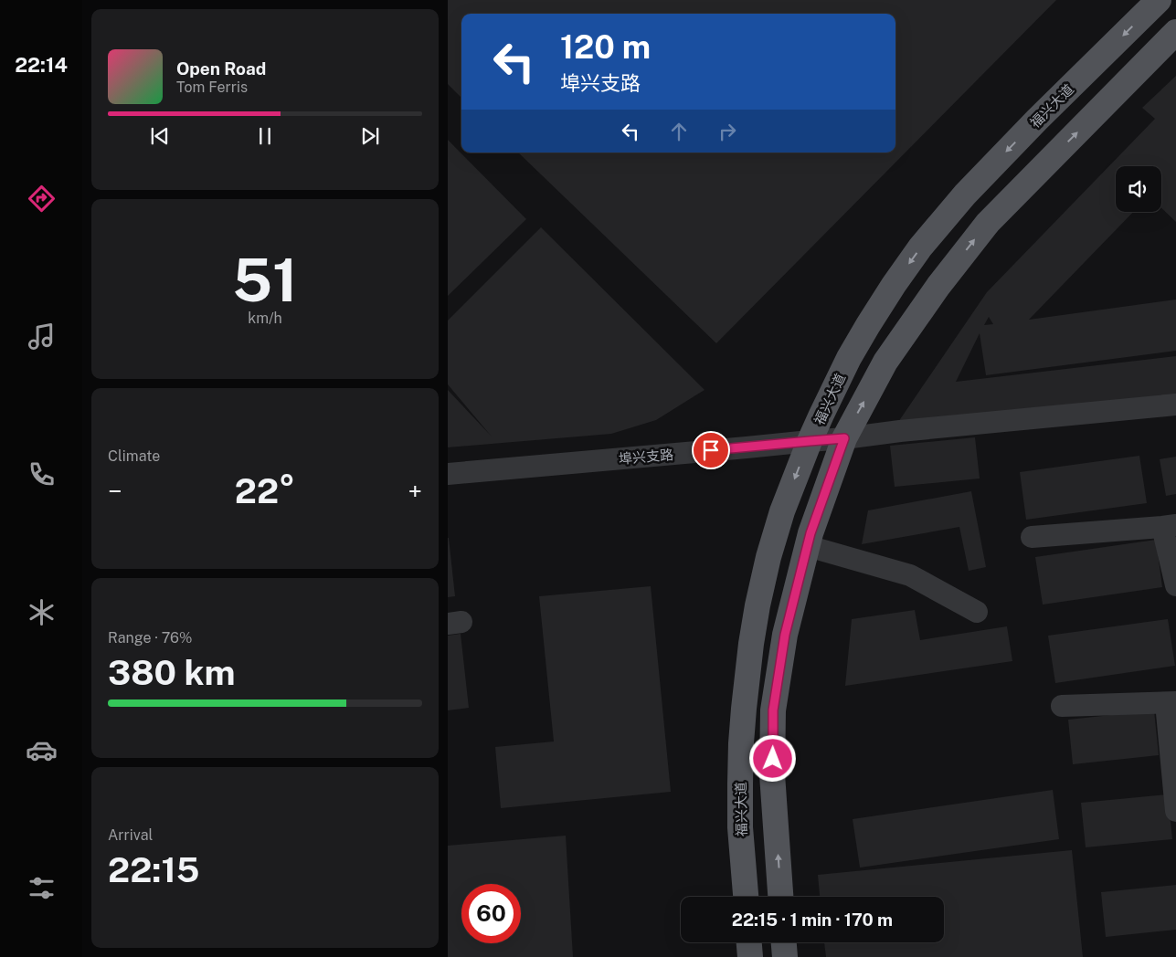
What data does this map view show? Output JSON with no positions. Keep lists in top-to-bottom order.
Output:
{
  "streets": {
    "main road": ["福兴大道"],
    "street": ["埠兴支路"]
  },
  "crossings": [
    ["福兴大道", "埠兴支路"]
  ],
  "page": {
    "tabs": "22:14",
    "turn": ["120 m", "埠兴支路"],
    "song": ["Open Road", "Tom Ferris"],
    "tile": [
      ["51", "km/h"],
      "Climate",
      ["Range · 76%", "380 km"],
      ["Arrival", "22:15"]
    ],
    "heat": ["−", "22°", "+"],
    "limit": "60",
    "trip": "22:15 · 1 min · 170 m"
  }
}
